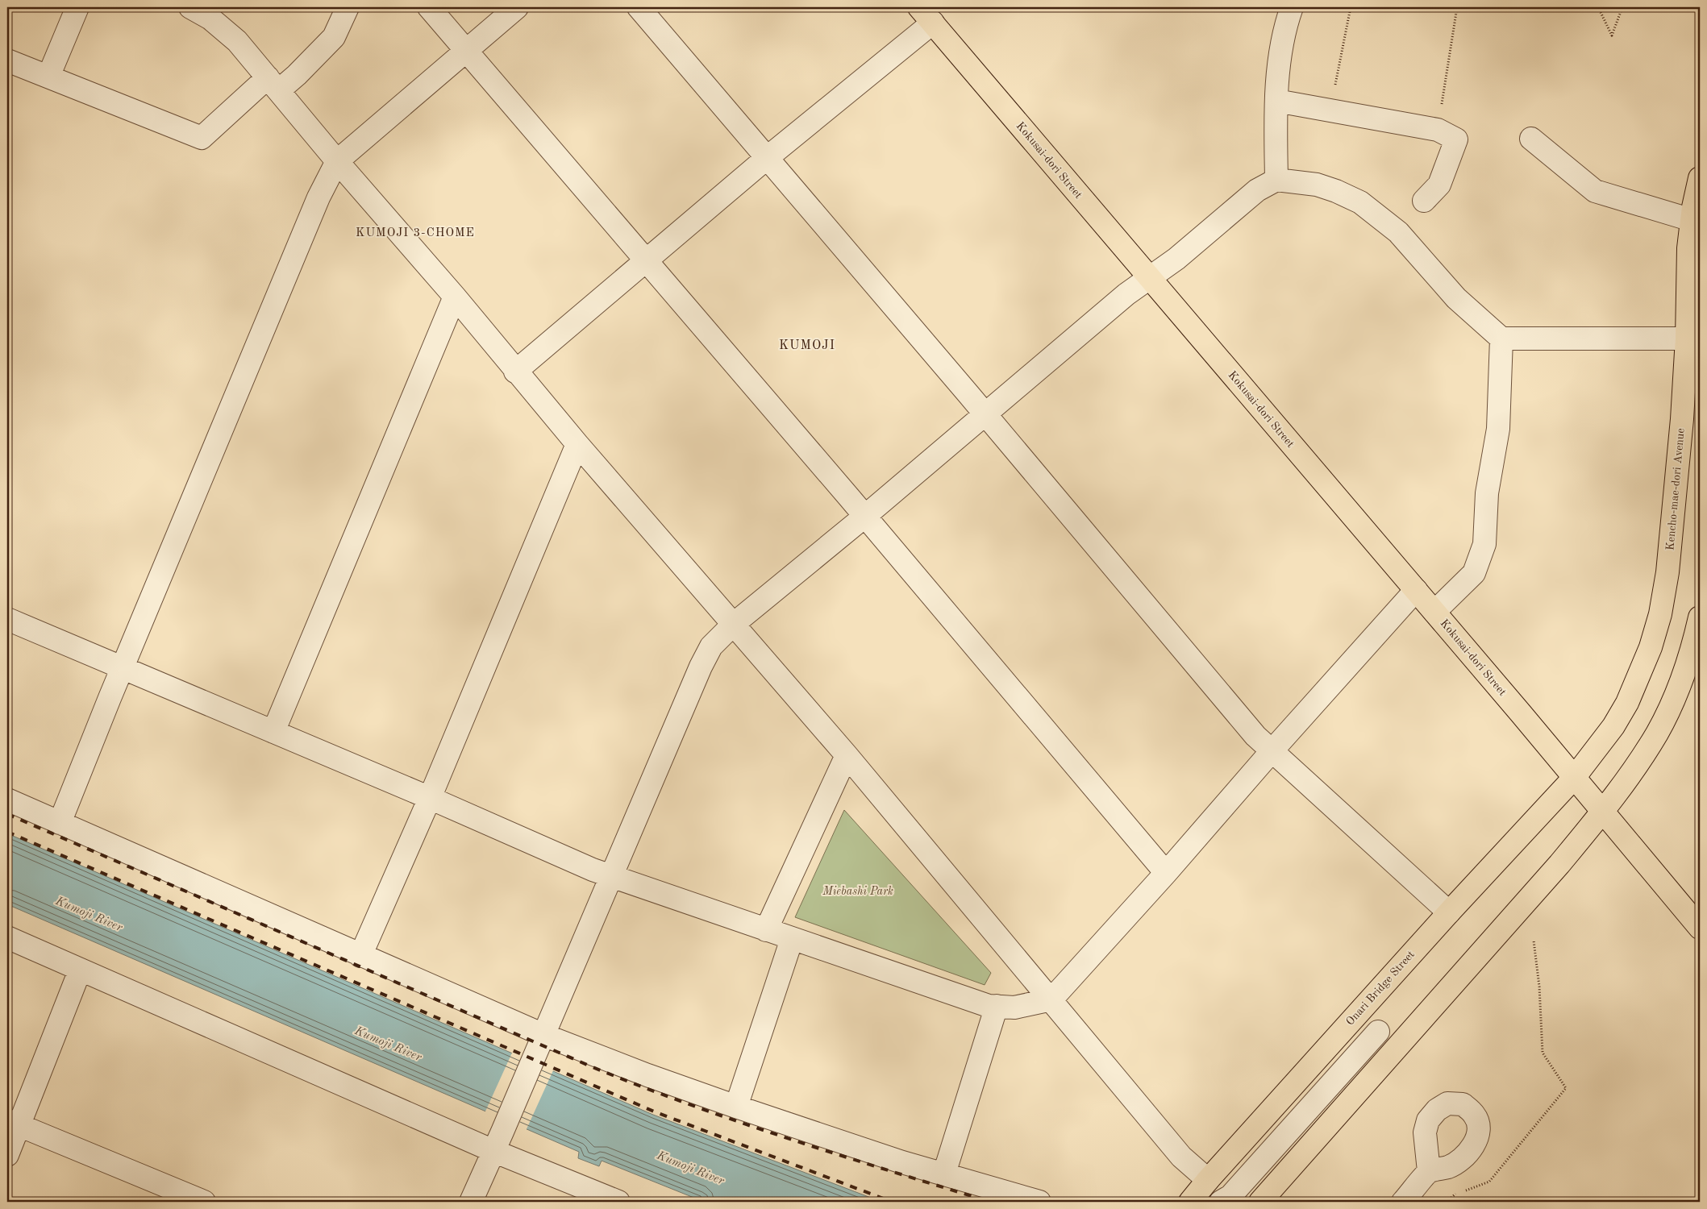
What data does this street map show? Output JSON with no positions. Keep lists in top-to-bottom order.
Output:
{
  "streets": {
    "main road": ["Kokusai-dori Street", "Kencho-mae-dori Avenue", "Onari Bridge Street"]
  },
  "crossings": [
    ["Kokusai-dori Street", "Kencho-mae-dori Avenue"],
    ["Kokusai-dori Street", "Onari Bridge Street"],
    ["Kencho-mae-dori Avenue", "Onari Bridge Street"]
  ],
  "districts": ["KUMOJI 3-CHOME", "KUMOJI"],
  "water": ["Kumoji River"],
  "parks": ["Miebashi Park"]
}
